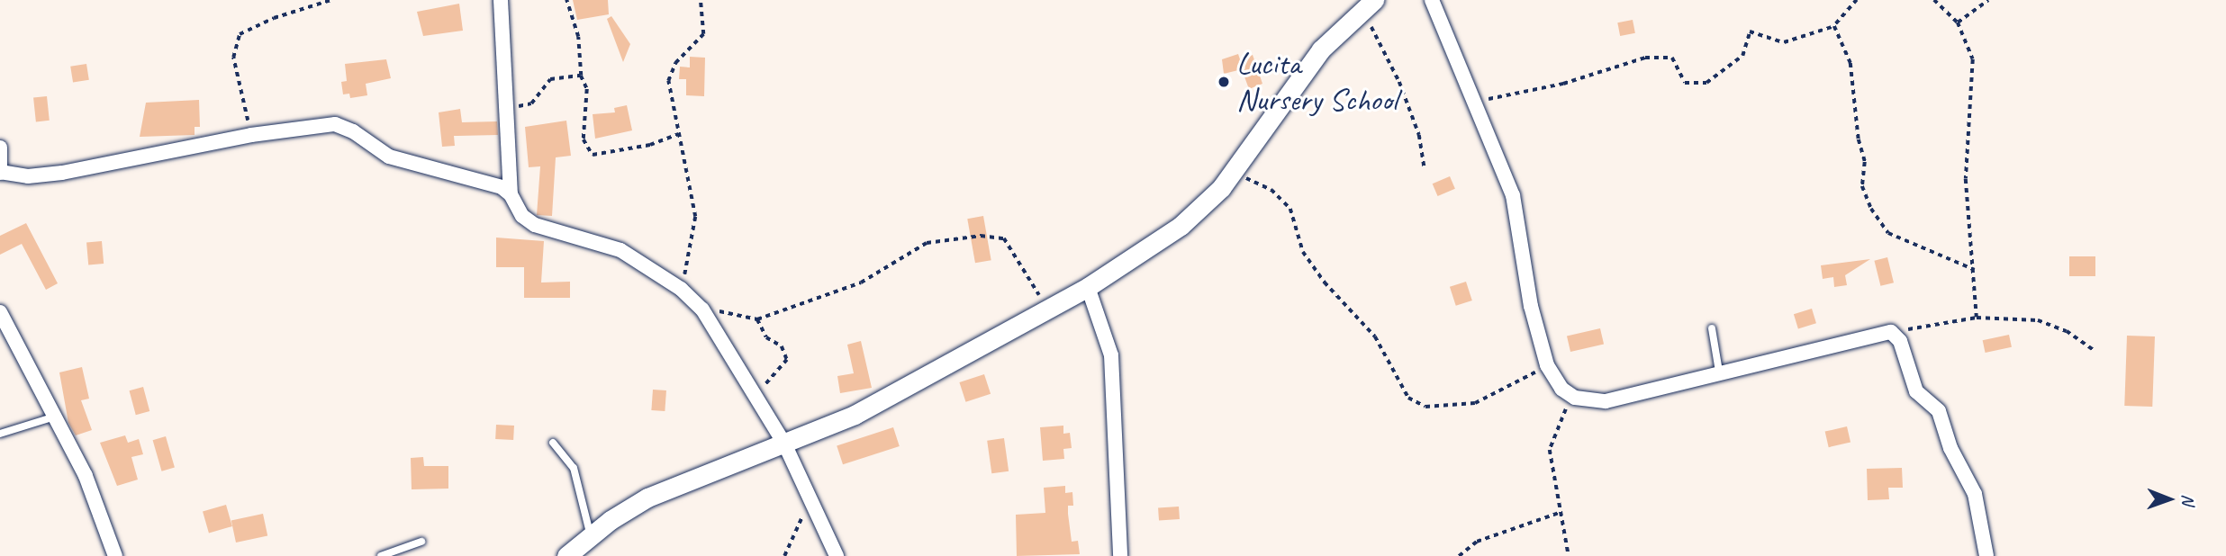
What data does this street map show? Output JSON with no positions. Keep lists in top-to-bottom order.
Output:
{
  "places": ["Lucita Nursery School"],
  "north": "right"
}
